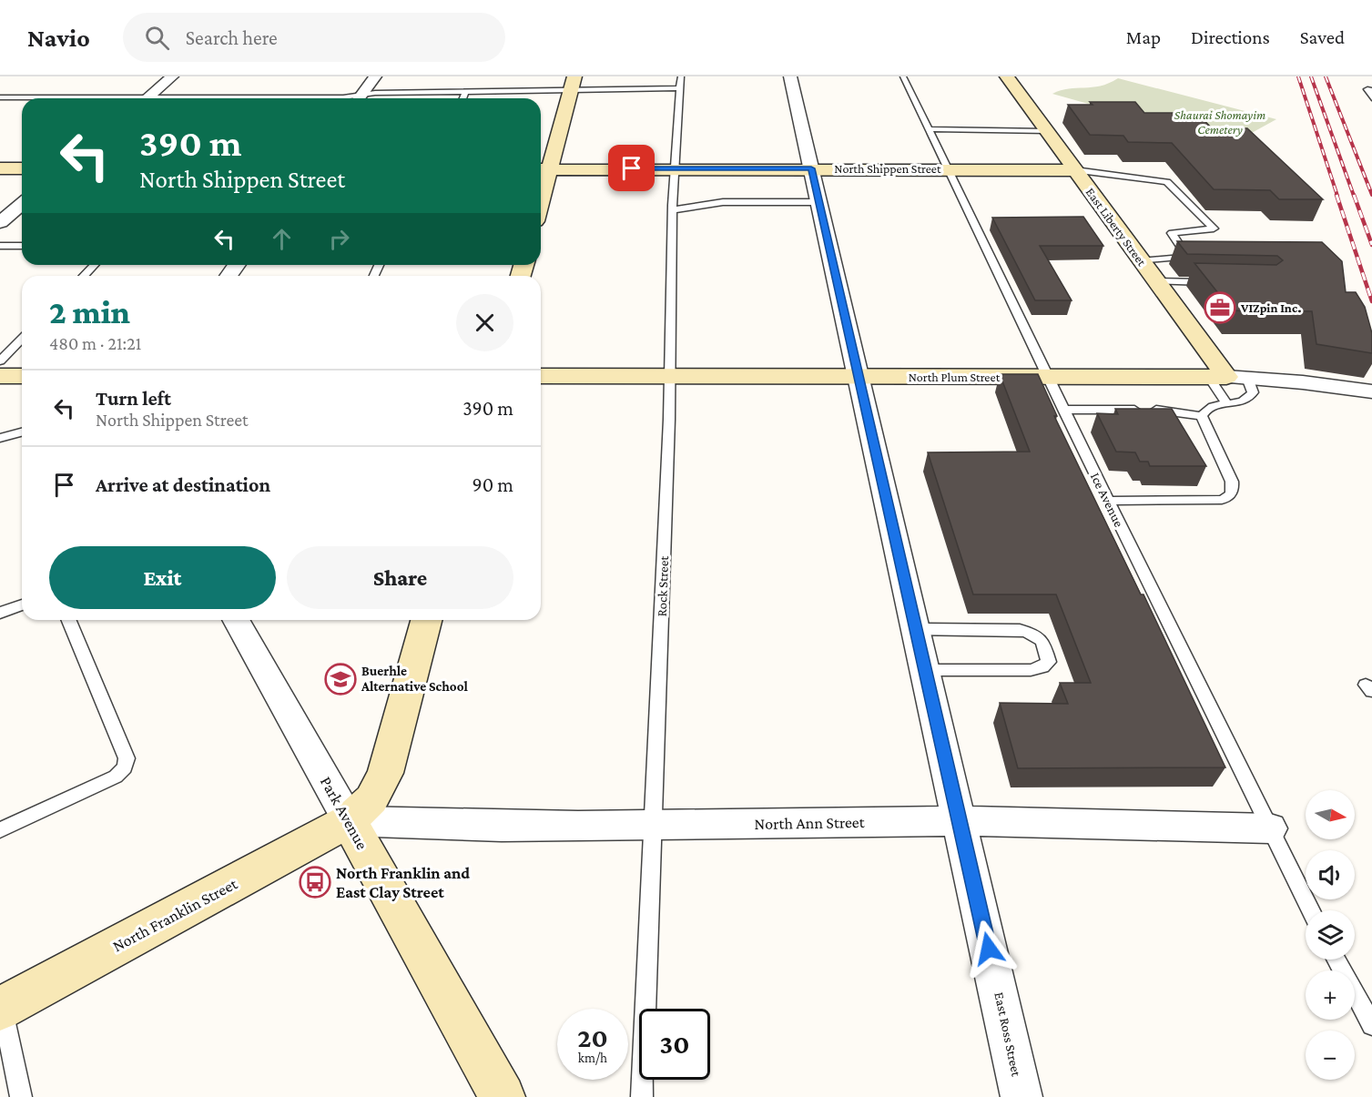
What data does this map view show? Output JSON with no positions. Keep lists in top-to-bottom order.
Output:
{
  "streets": {
    "street": [
      "North Shippen Street",
      "East Liberty Street",
      "North Plum Street",
      "Park Avenue",
      "North Ann Street",
      "North Franklin Street",
      "East Ross Street"
    ],
    "lane": ["Ice Avenue", "Rock Street"]
  },
  "crossings": [
    ["North Shippen Street", "East Liberty Street"],
    ["North Shippen Street", "Ice Avenue"],
    ["North Shippen Street", "Rock Street"],
    ["North Shippen Street", "East Ross Street"],
    ["East Liberty Street", "North Plum Street"],
    ["North Plum Street", "Ice Avenue"],
    ["North Plum Street", "Rock Street"],
    ["North Plum Street", "East Ross Street"],
    ["Ice Avenue", "North Ann Street"],
    ["Rock Street", "North Ann Street"],
    ["Park Avenue", "North Ann Street"],
    ["Park Avenue", "North Franklin Street"],
    ["North Ann Street", "North Franklin Street"],
    ["North Ann Street", "East Ross Street"]
  ],
  "parks": ["Shaurai Shomayim Cemetery"],
  "places": {
    "office": ["VIZpin Inc."],
    "school or university": ["Buerhle Alternative School"],
    "bus stop": ["North Franklin and East Clay Street"]
  },
  "north": "right",
  "page": {
    "header": "Navio",
    "search": "Search here",
    "nav": ["Map", "Directions", "Saved"],
    "turn": ["390 m", "North Shippen Street"],
    "heading": ["2 min", "480 m · 21:21"],
    "list": [
      {
        "name": "Turn left",
        "note": "North Shippen Street",
        "value": "390 m"
      },
      {
        "name": "Arrive at destination",
        "value": "90 m"
      }
    ],
    "buttons": ["Exit", "Share"],
    "map_buttons": ["+", "−"],
    "speed": "20 km/h",
    "limit": "30"
  }
}
